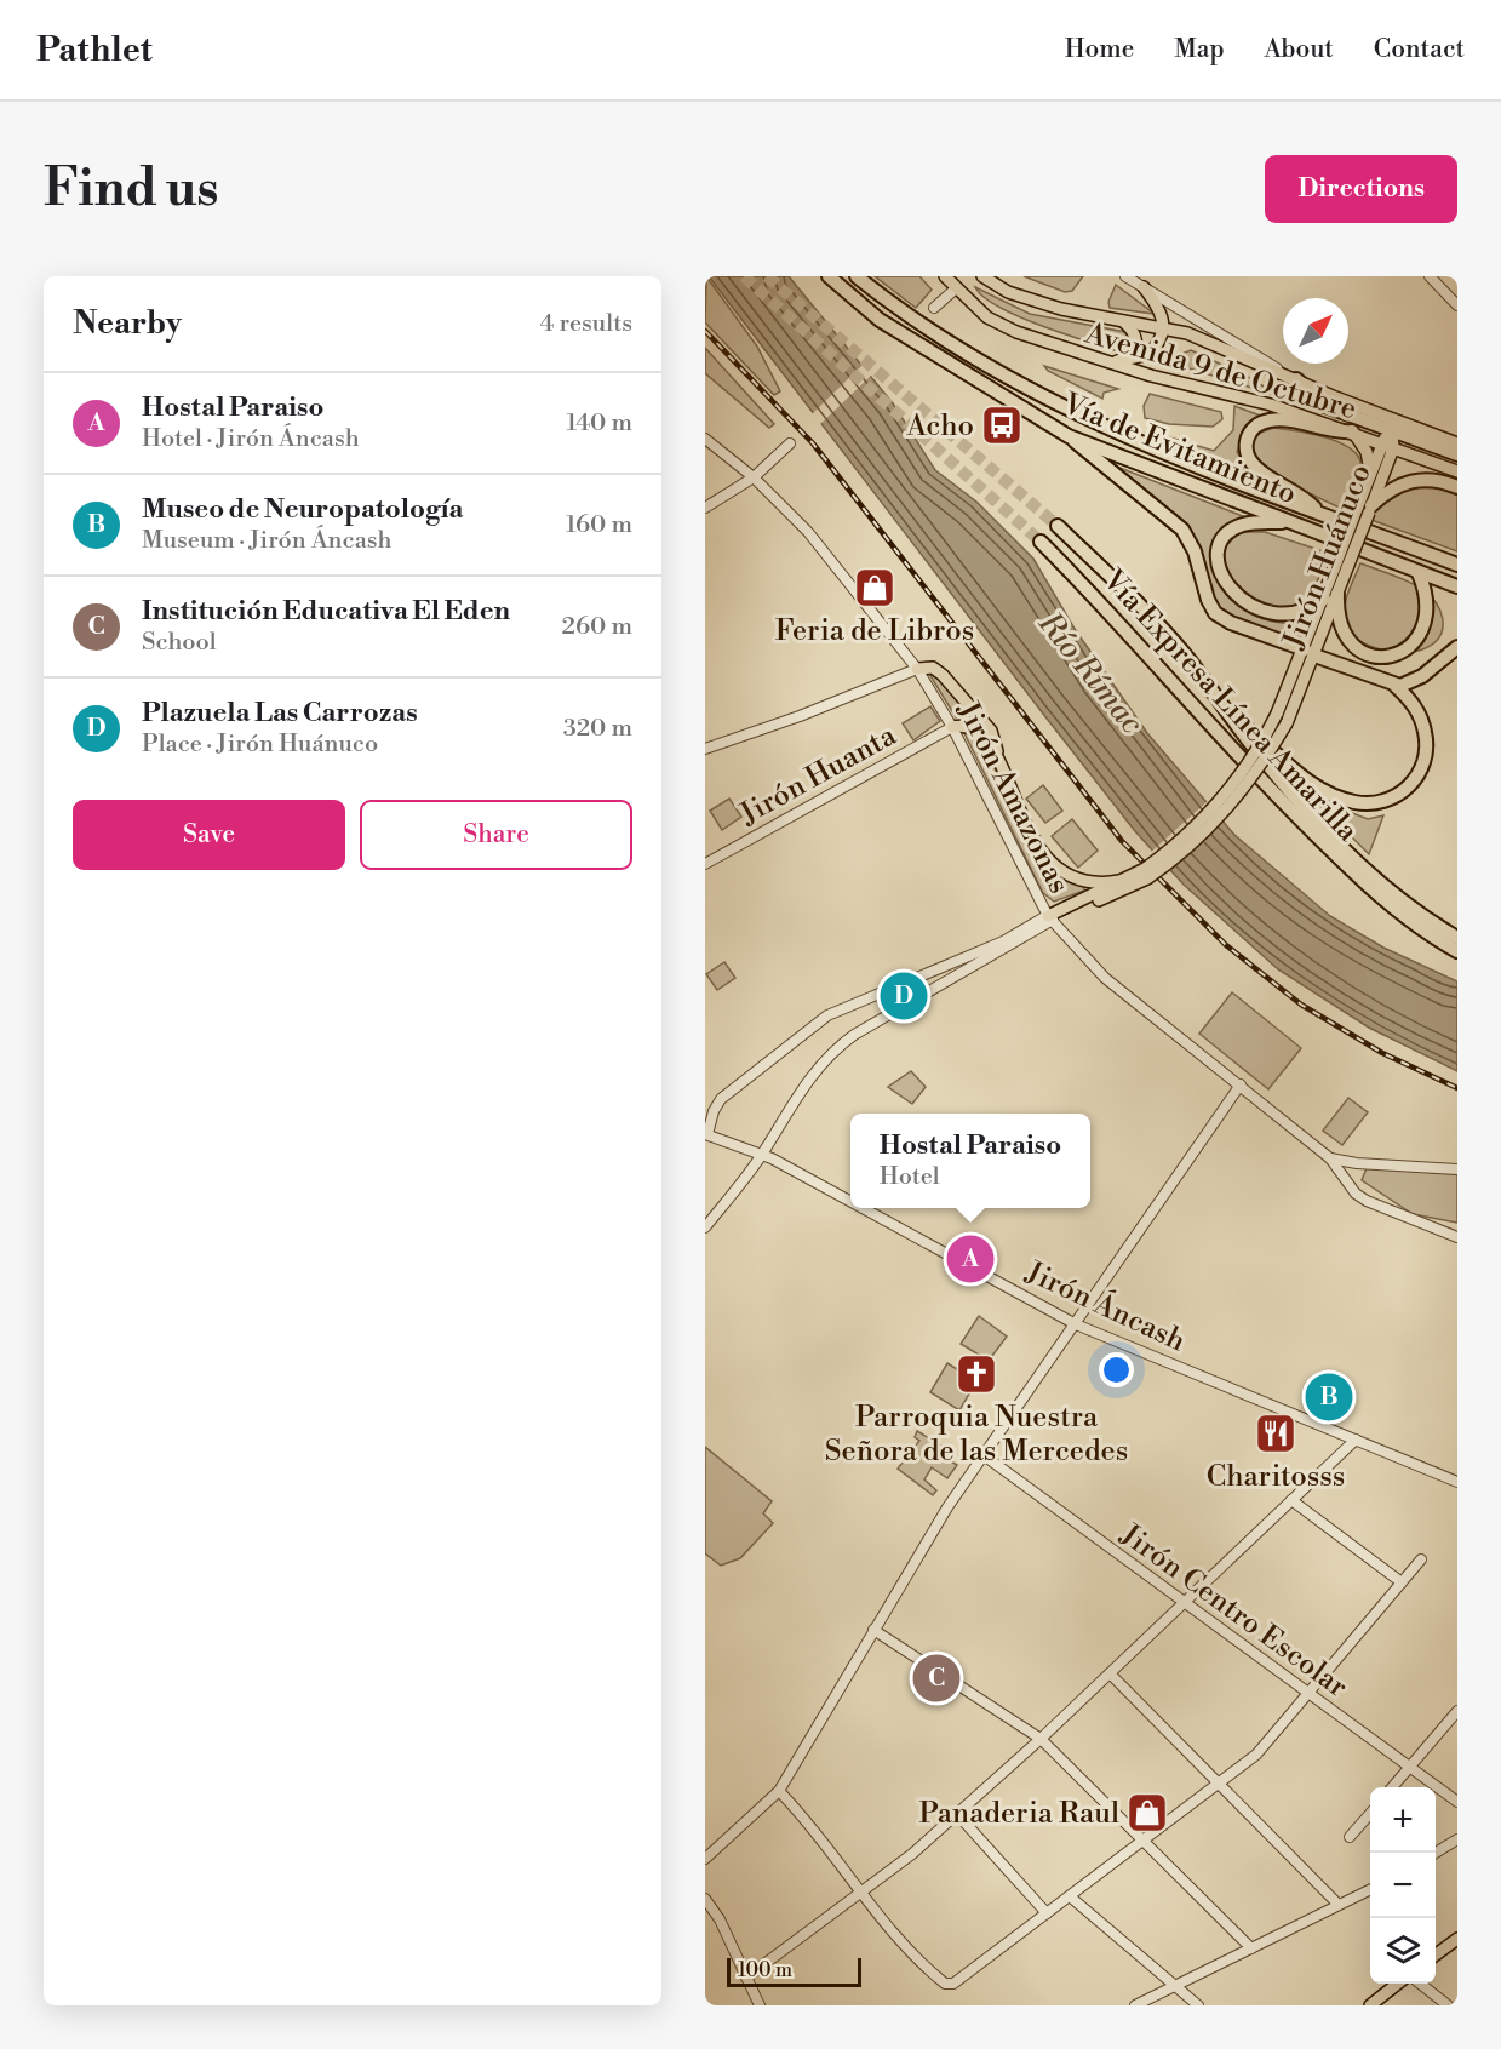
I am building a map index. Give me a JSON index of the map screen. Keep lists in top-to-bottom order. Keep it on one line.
{"streets":{"highway":["Vía de Evitamiento","Vía Expresa Línea Amarilla"],"main road":["Avenida 9 de Octubre","Jirón Huánuco"],"street":["Jirón Huanta","Jirón Amazonas","Jirón Áncash","Jirón Centro Escolar"]},"crossings":[["Avenida 9 de Octubre","Jirón Huánuco"],["Jirón Huánuco","Jirón Amazonas"],["Jirón Huánuco","Jirón Áncash"],["Jirón Huanta","Jirón Amazonas"]],"water":["Río Rímac"],"places":{"bus stop":["Acho"],"shop":["Feria de Libros","Panaderia Raul"],"church":["Parroquia Nuestra Señora de las Mercedes"],"restaurant":["Charitosss"]},"scale_bar":"100 m","north":"top right","page":{"header":"Pathlet","nav":["Home","Map","About","Contact"],"buttons":["Directions",["Save","Share"]],"title":"Find us","heading":["Nearby","4 results"],"list":[{"mark":"A","name":"Hostal Paraiso","note":"Hotel · Jirón Áncash","value":"140 m"},{"mark":"B","name":"Museo de Neuropatología","note":"Museum · Jirón Áncash","value":"160 m"},{"mark":"C","name":"Institución Educativa El Eden","note":"School","value":"260 m"},{"mark":"D","name":"Plazuela Las Carrozas","note":"Place · Jirón Huánuco","value":"320 m"}],"pins":["D","A","B","C"],"popup":["Hostal Paraiso","Hotel"],"map_buttons":["+","−"],"scale":"100 m"}}
